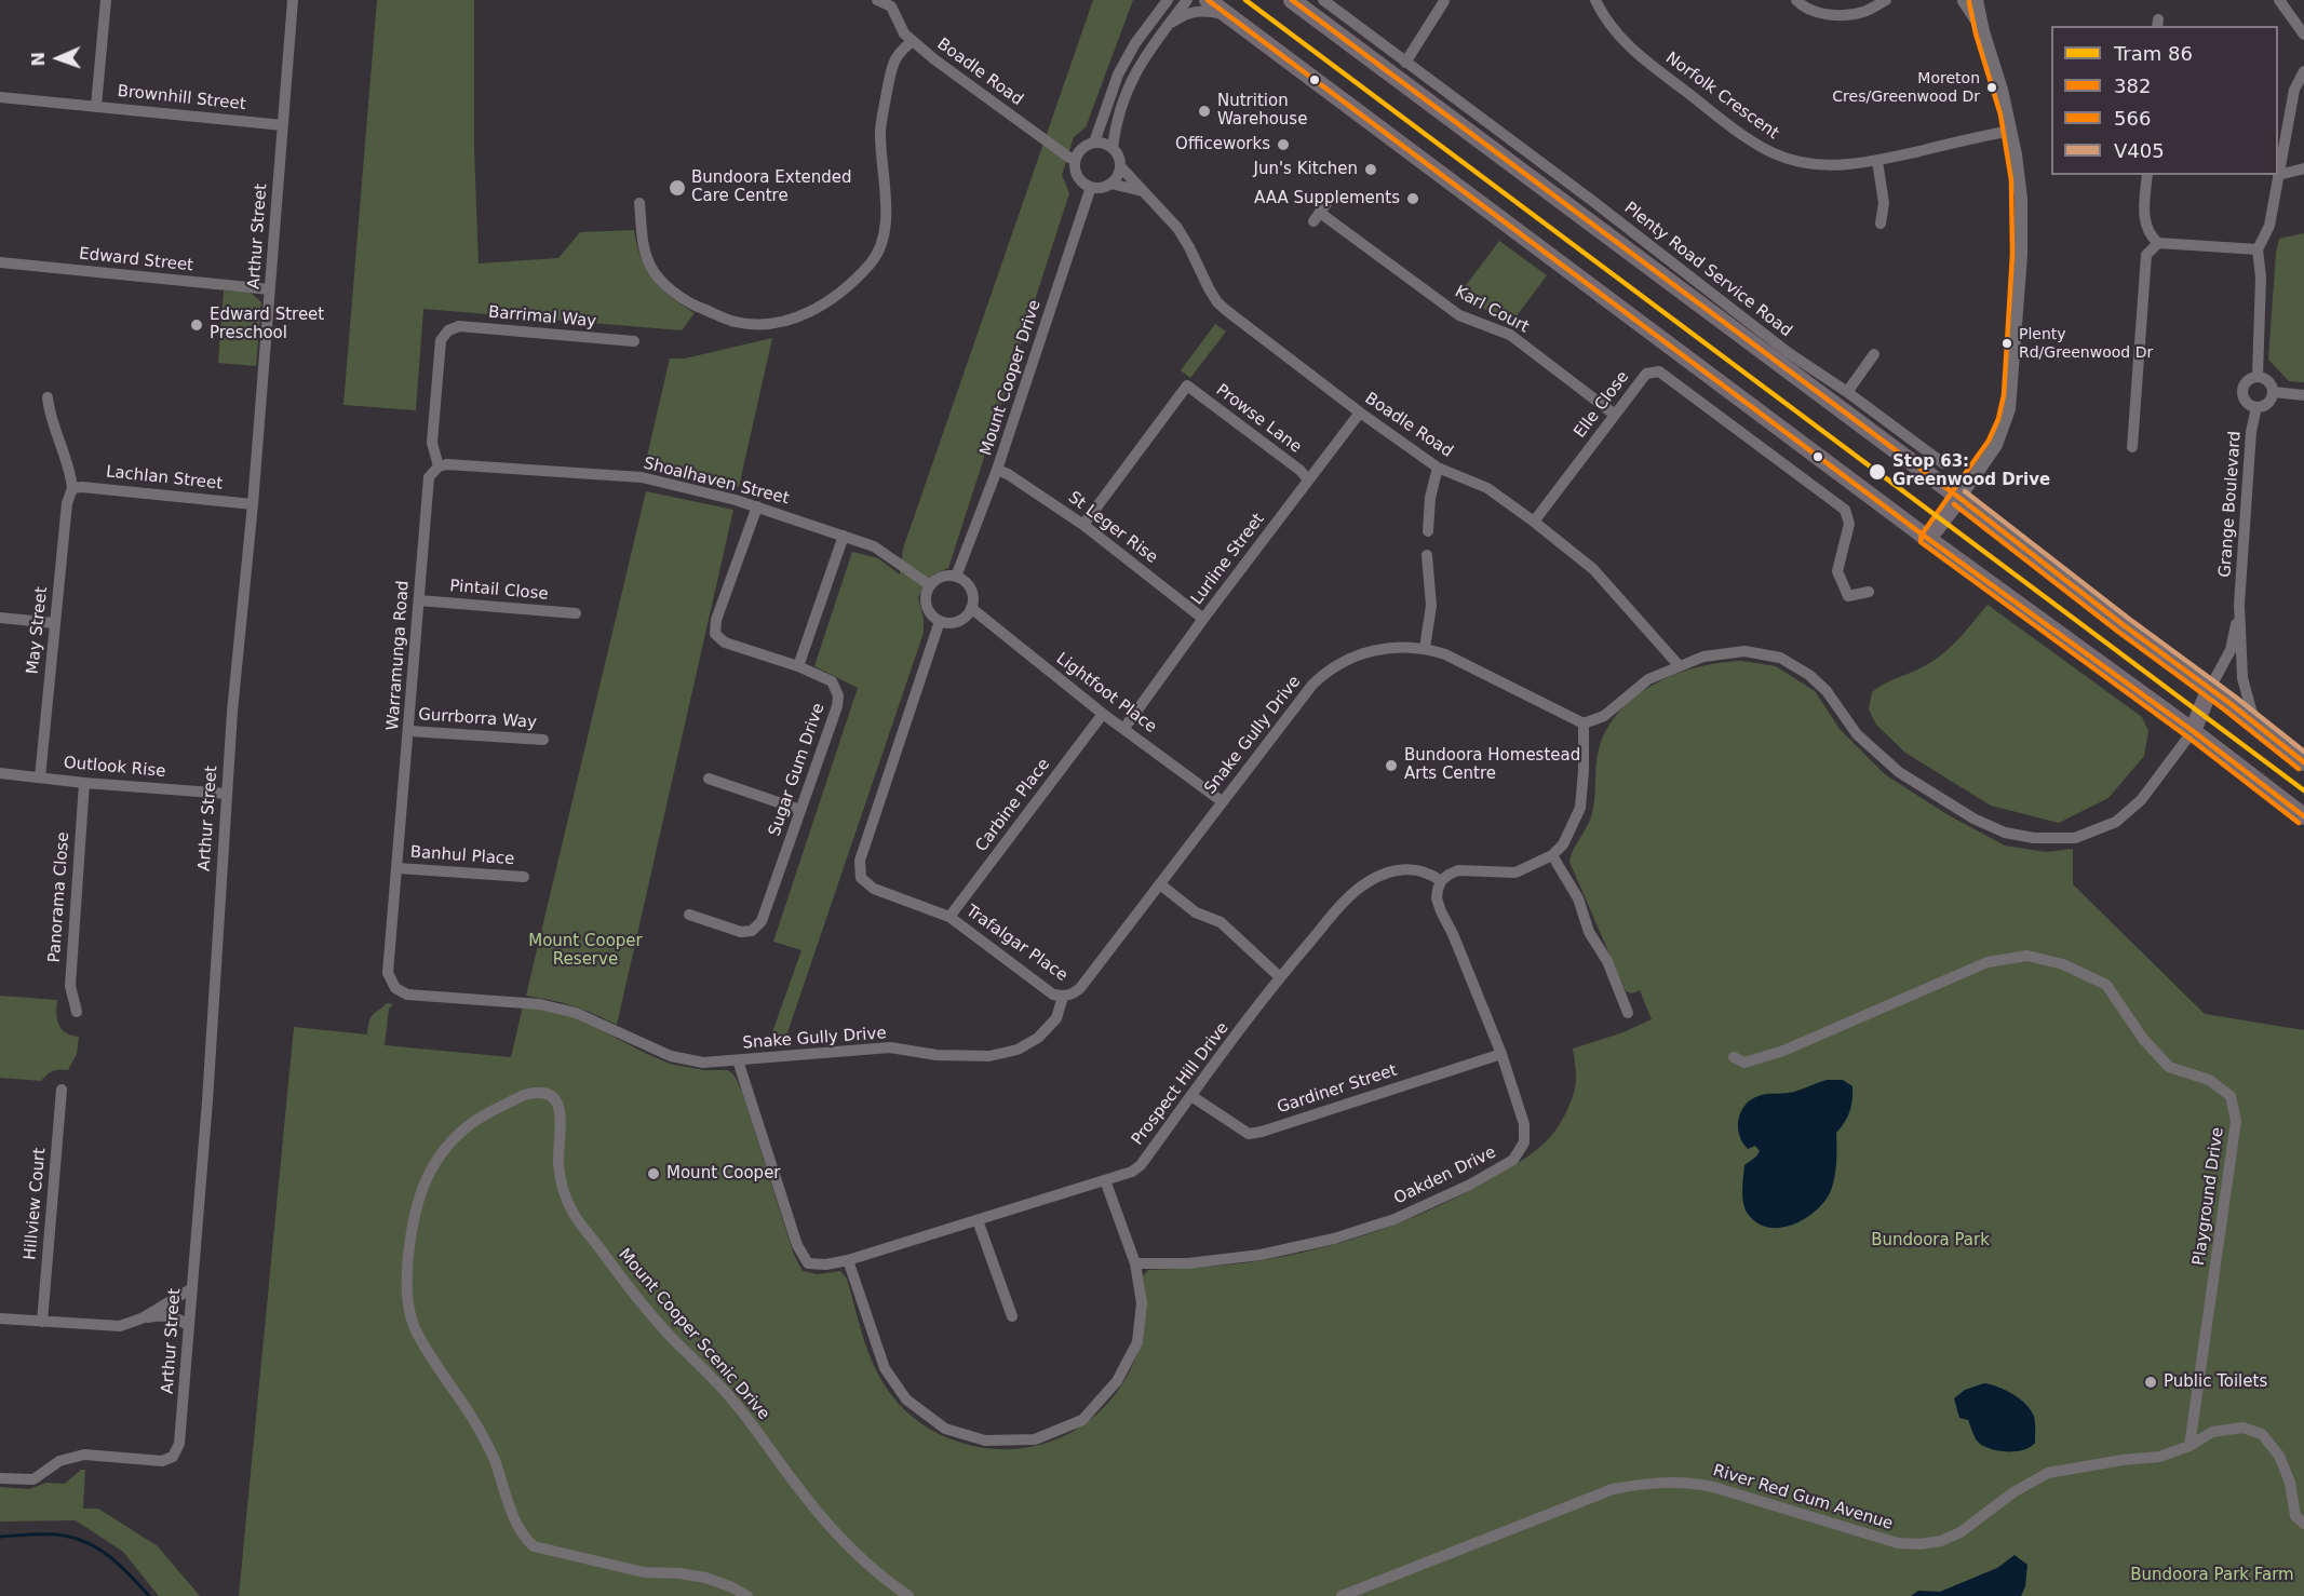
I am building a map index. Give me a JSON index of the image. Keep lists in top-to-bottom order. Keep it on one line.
{"streets":{"street":["Boadle Road","Norfolk Crescent","Brownhill Street","Arthur Street","Edward Street","Plenty Road Service Road","Karl Court","Barrimal Way","Mount Cooper Drive","Elle Close","Prowse Lane","Lachlan Street","Shoalhaven Street","Grange Boulevard","St Leger Rise","Lurline Street","Pintail Close","May Street","Warramunga Road","Lightfoot Place","Gurrborra Way","Snake Gully Drive","Outlook Rise","Sugar Gum Drive","Carbine Place","Banhul Place","Panorama Close","Trafalgar Place","Prospect Hill Drive","Gardiner Street","Oakden Drive","Playground Drive","Hillview Court","Mount Cooper Scenic Drive","River Red Gum Avenue"]},"crossings":[["Boadle Road","Mount Cooper Drive"],["Boadle Road","Elle Close"],["Boadle Road","Lurline Street"],["Brownhill Street","Arthur Street"],["Arthur Street","Edward Street"],["Arthur Street","Lachlan Street"],["Arthur Street","Outlook Rise"],["Karl Court","Elle Close"],["Barrimal Way","Warramunga Road"],["Mount Cooper Drive","Shoalhaven Street"],["Mount Cooper Drive","St Leger Rise"],["Mount Cooper Drive","Lightfoot Place"],["Mount Cooper Drive","Trafalgar Place"],["Prowse Lane","St Leger Rise"],["Prowse Lane","Lurline Street"],["Lachlan Street","May Street"],["Shoalhaven Street","Warramunga Road"],["Shoalhaven Street","Lightfoot Place"],["Shoalhaven Street","Sugar Gum Drive"],["Shoalhaven Street","Trafalgar Place"],["St Leger Rise","Lurline Street"],["Lurline Street","Lightfoot Place"],["Pintail Close","Warramunga Road"],["May Street","Outlook Rise"],["Warramunga Road","Gurrborra Way"],["Warramunga Road","Snake Gully Drive"],["Warramunga Road","Banhul Place"],["Lightfoot Place","Snake Gully Drive"],["Lightfoot Place","Carbine Place"],["Lightfoot Place","Trafalgar Place"],["Snake Gully Drive","Trafalgar Place"],["Snake Gully Drive","Prospect Hill Drive"],["Outlook Rise","Panorama Close"],["Carbine Place","Trafalgar Place"],["Prospect Hill Drive","Gardiner Street"],["Prospect Hill Drive","Oakden Drive"],["Gardiner Street","Oakden Drive"],["Playground Drive","River Red Gum Avenue"]],"parks":["Mount Cooper Reserve","Bundoora Park","Bundoora Park Farm"],"places":["Moreton Cres/Greenwood Dr","Nutrition Warehouse","Officeworks","Jun's Kitchen","Bundoora Extended Care Centre","AAA Supplements","Edward Street Preschool","Plenty Rd/Greenwood Dr","Stop 63: Greenwood Drive","Bundoora Homestead Arts Centre","Mount Cooper","Public Toilets"],"lines":["tram line 86","transit line 382","transit line 566","transit line V405"],"legend":["Tram 86","382","566","V405"],"north":"left"}
